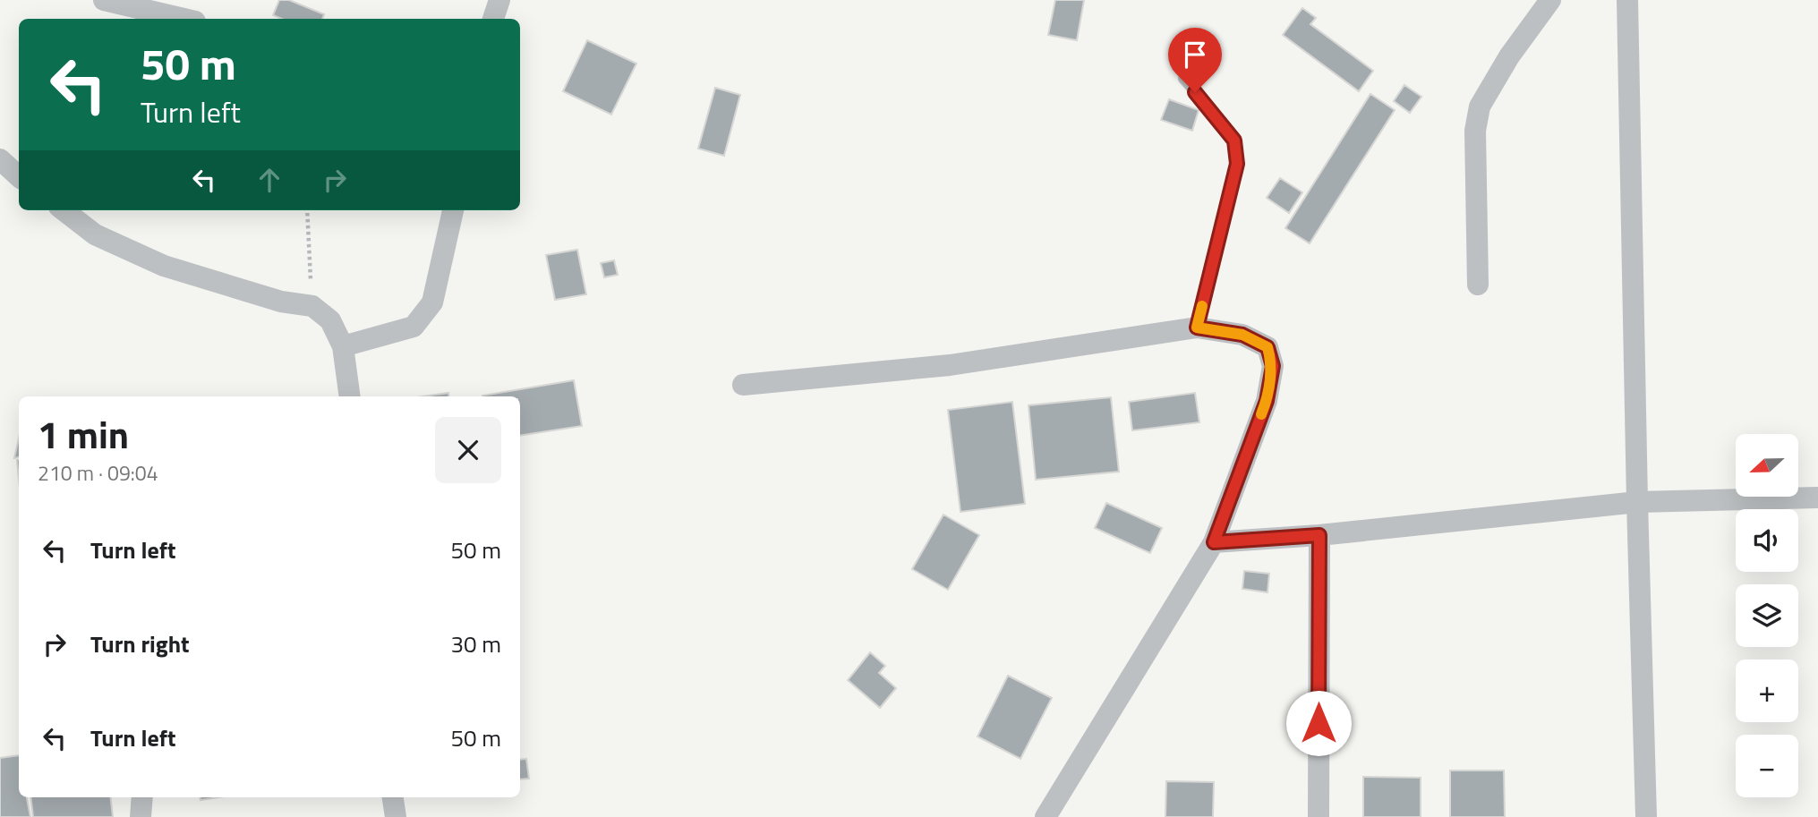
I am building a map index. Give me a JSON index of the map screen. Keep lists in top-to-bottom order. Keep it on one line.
{"north":"left","page":{"turn":["50 m","Turn left"],"heading":["1 min","210 m · 09:04"],"map_buttons":["+","−"],"list":[{"name":"Turn left","value":"50 m"},{"name":"Turn right","value":"30 m"},{"name":"Turn left","value":"50 m"}]}}
